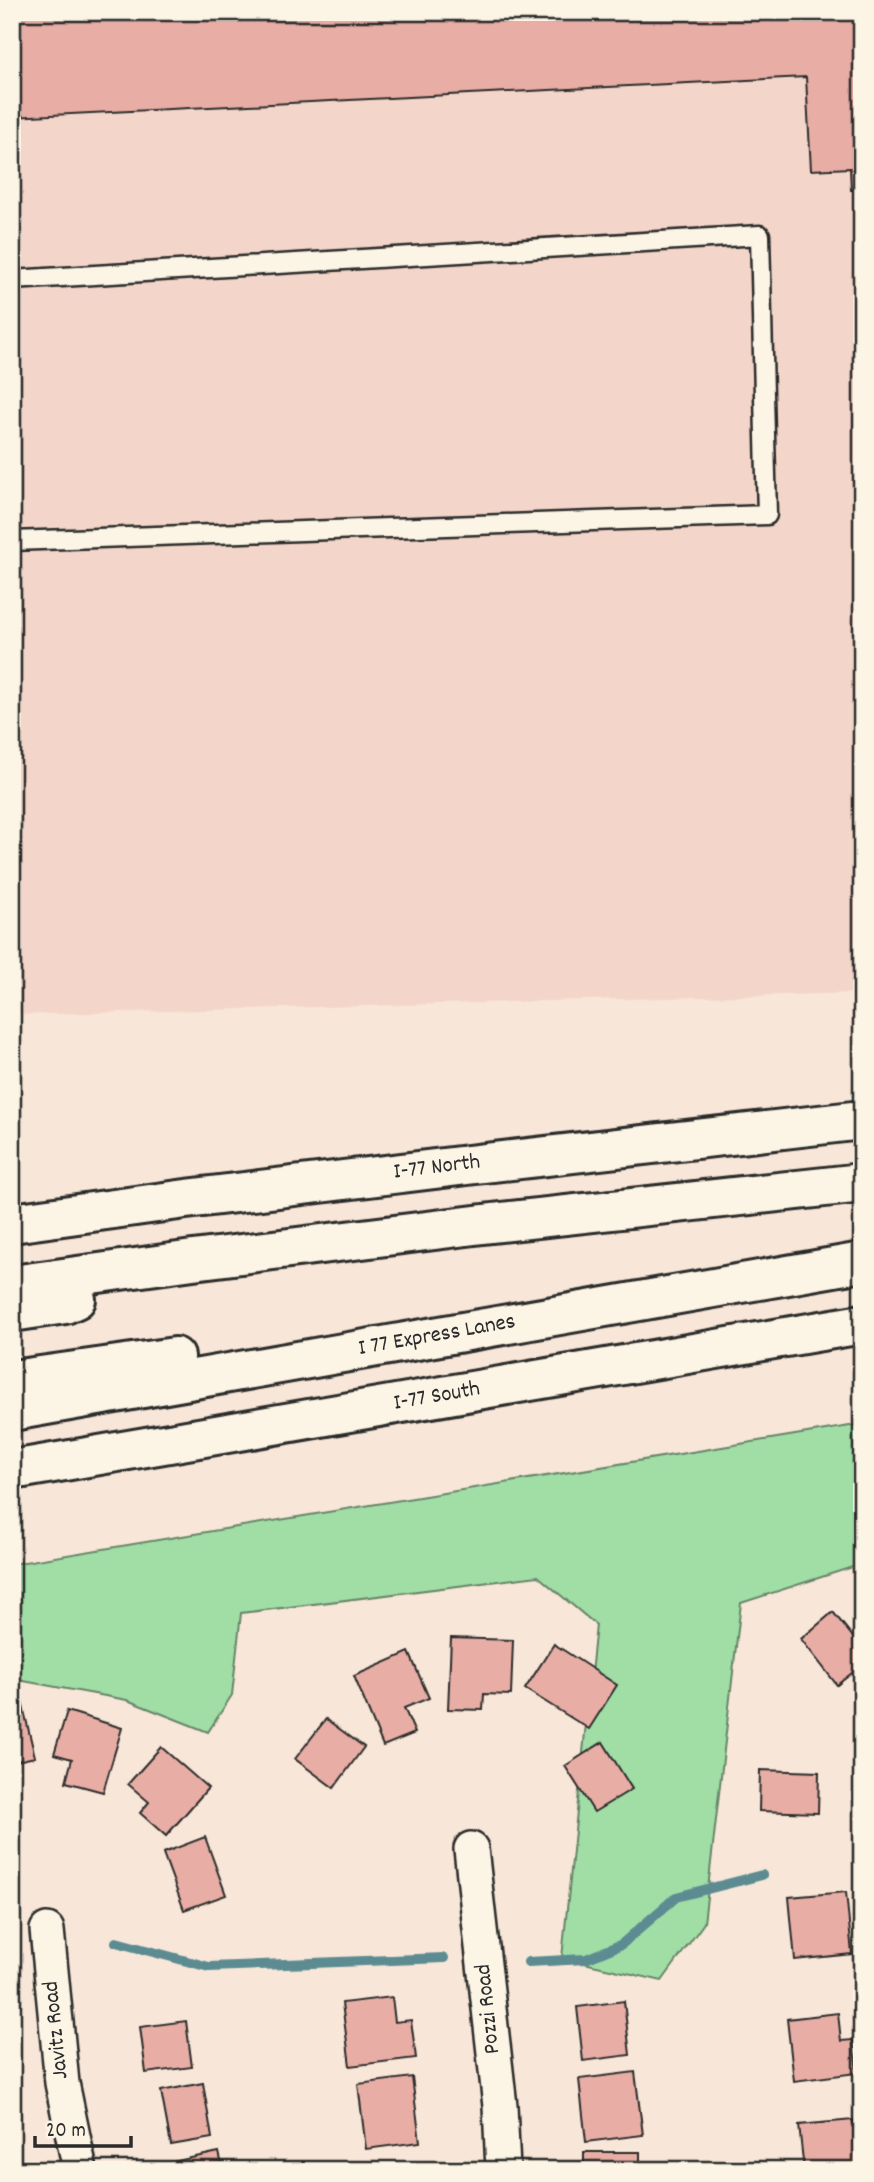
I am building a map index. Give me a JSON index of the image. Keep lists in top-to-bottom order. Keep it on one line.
{"streets":{"highway":["I-77 North","I 77 Express Lanes","I-77 South"],"street":["Pozzi Road","Javitz Road"]},"scale_bar":"20 m"}
